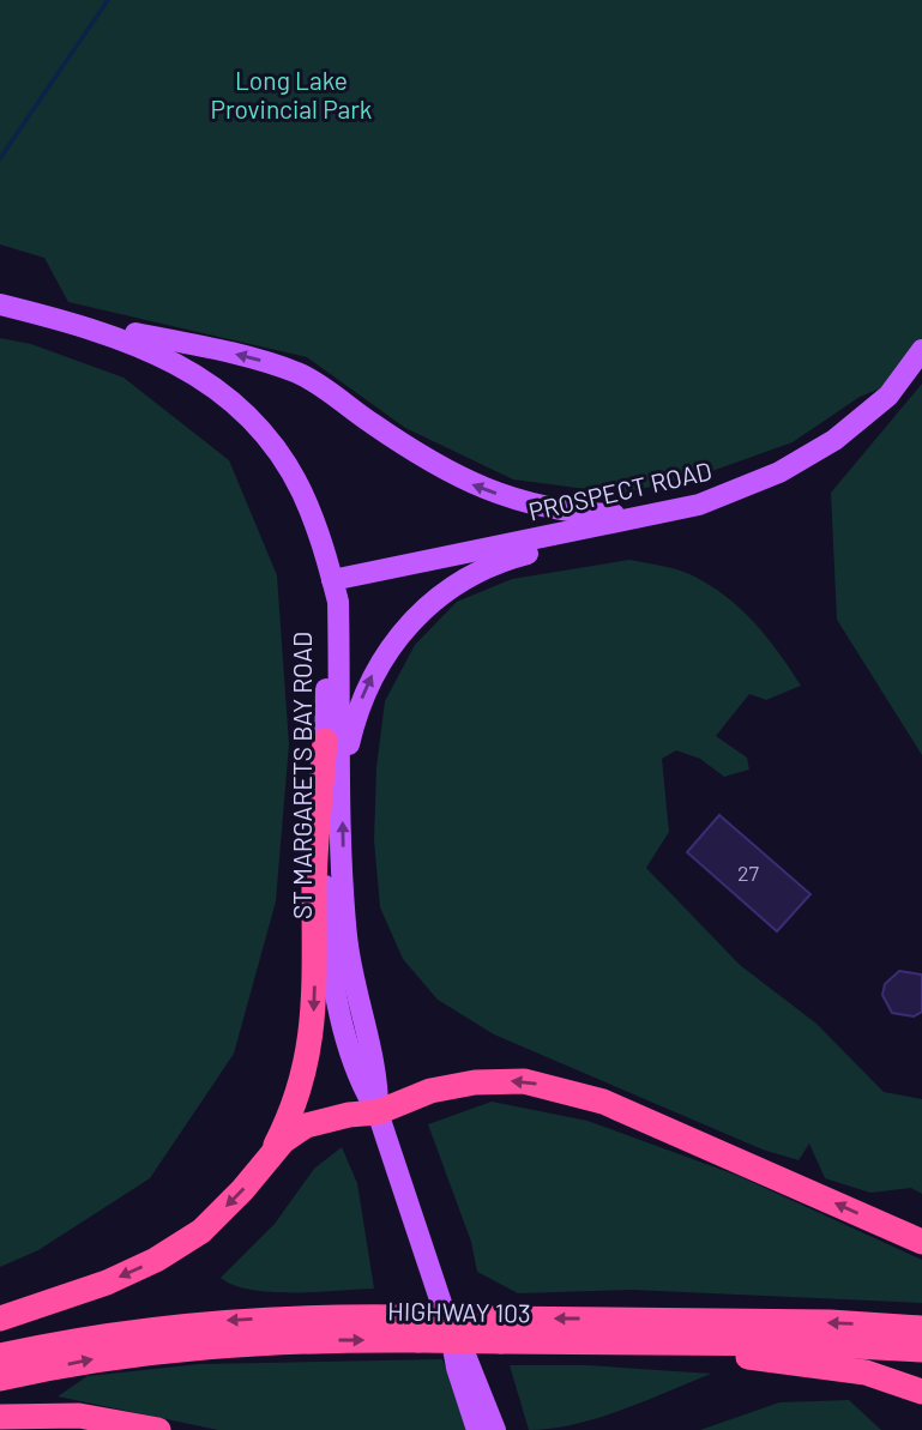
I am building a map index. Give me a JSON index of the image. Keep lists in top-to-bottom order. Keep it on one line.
{"streets":{"highway":["HIGHWAY 103"],"main road":["PROSPECT ROAD","ST MARGARETS BAY ROAD"]},"crossings":[["PROSPECT ROAD","ST MARGARETS BAY ROAD"]],"parks":["Long Lake Provincial Park"],"house_numbers":["27"]}
